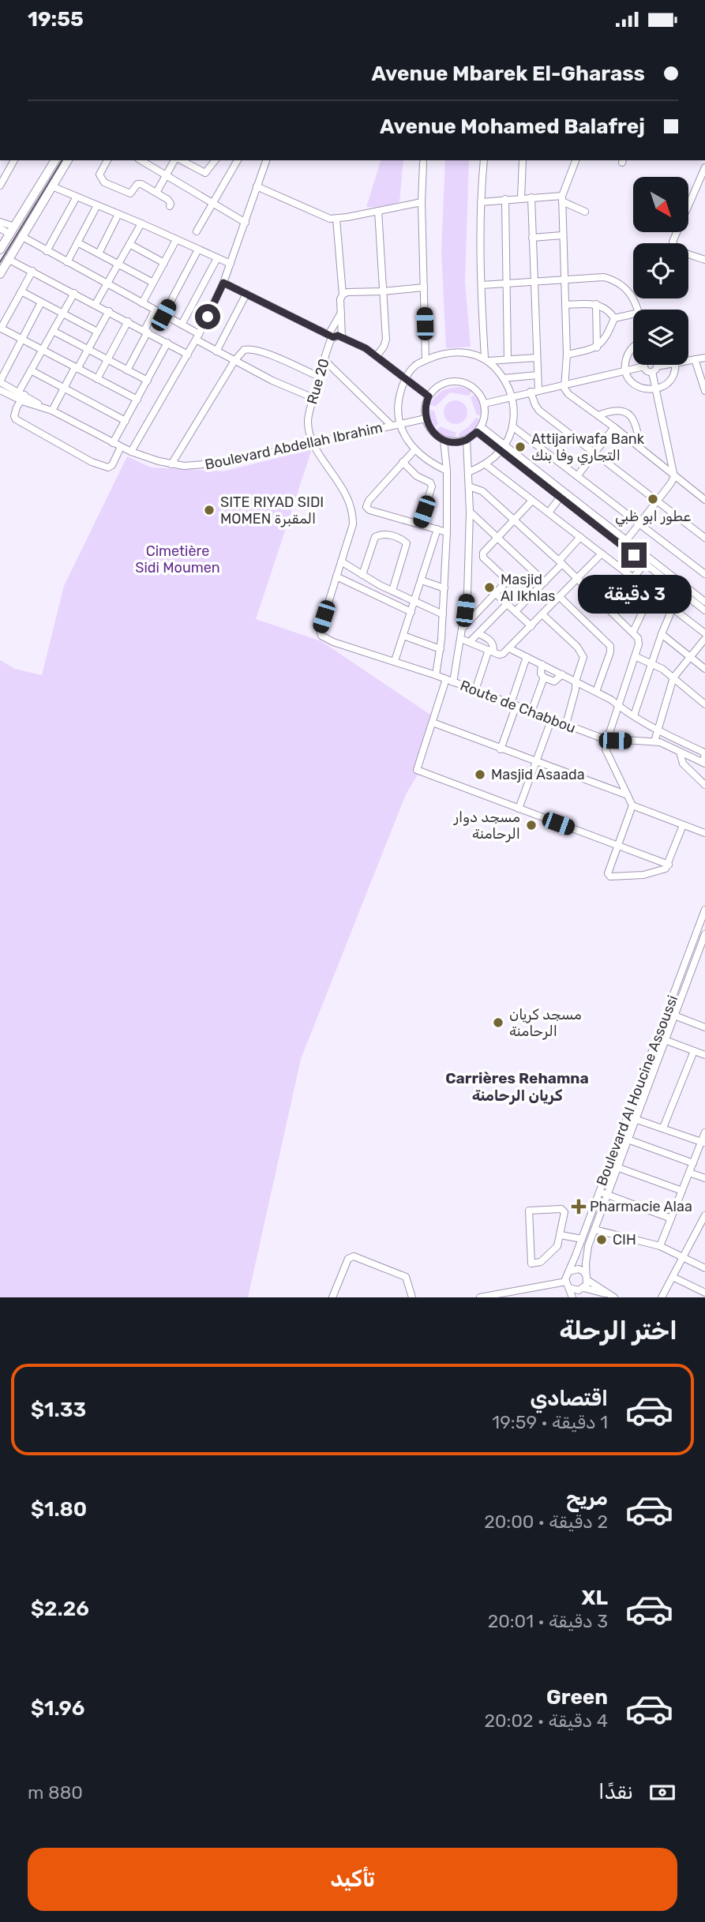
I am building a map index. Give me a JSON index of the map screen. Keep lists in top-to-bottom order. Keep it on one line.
{"streets":{"street":["Rue 20","Boulevard Abdellah Ibrahim","Route de Chabbou","Boulevard Al Houcine Assoussi"]},"crossings":[["Rue 20","Boulevard Abdellah Ibrahim"]],"districts":["Carrières Rehamna كريان الرحامنة"],"parks":["Cimetière Sidi Moumen"],"places":{"other":["Attijariwafa Bank التجاري وفا بنك","عطور ابو ظبي","SITE RIYAD SIDI MOMEN المقبرة","Masjid Al Ikhlas","Masjid Asaada","مسجد دوار الرحامنة","مسجد كريان الرحامنة","CIH"],"health":["Pharmacie Alaa"]},"north":"bottom right","page":{"status":"19:55","banner":["Avenue Mbarek El-Gharass","Avenue Mohamed Balafrej"],"bubble":"3 دقيقة","heading":"اختر الرحلة","list":[{"name":"اقتصادي","note":"1 دقيقة · 19:59","value":"$1.33"},{"name":"مريح","note":"2 دقيقة · 20:00","value":"$1.80"},{"name":"XL","note":"3 دقيقة · 20:01","value":"$2.26"},{"name":"Green","note":"4 دقيقة · 20:02","value":"$1.96"}],"pay":["نقدًا","880 m"],"buttons":"تأكيد"}}
